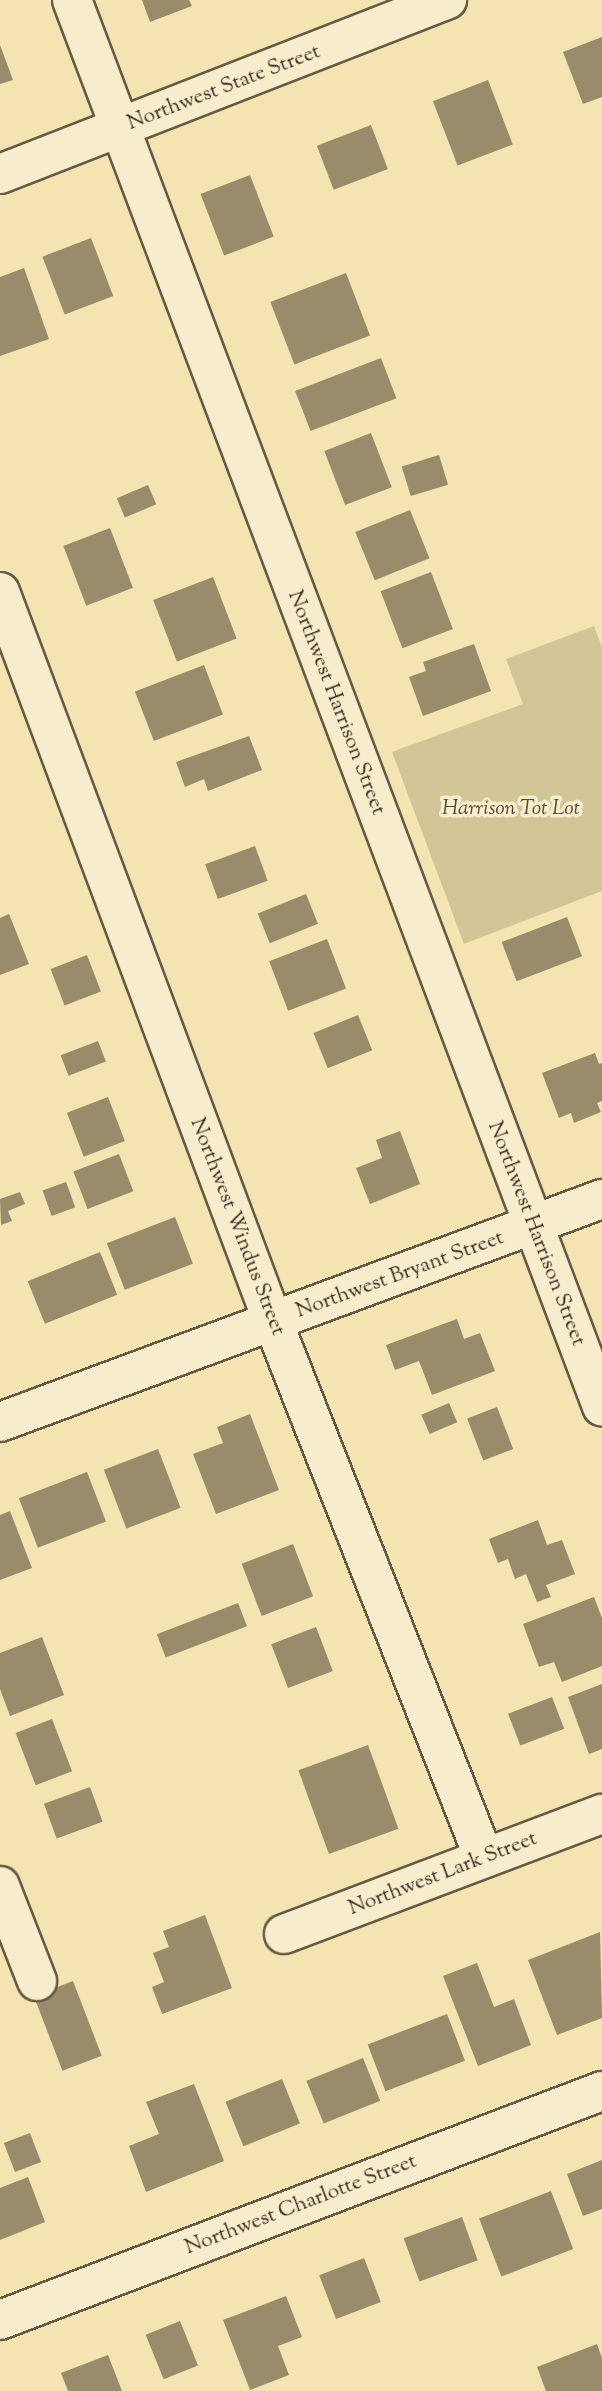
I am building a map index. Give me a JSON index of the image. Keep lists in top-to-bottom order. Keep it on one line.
{"streets":{"street":["Northwest State Street","Northwest Harrison Street","Northwest Windus Street","Northwest Bryant Street","Northwest Lark Street","Northwest Charlotte Street"]},"crossings":[["Northwest State Street","Northwest Harrison Street"],["Northwest Harrison Street","Northwest Bryant Street"],["Northwest Windus Street","Northwest Bryant Street"],["Northwest Windus Street","Northwest Lark Street"]],"parks":["Harrison Tot Lot"]}
